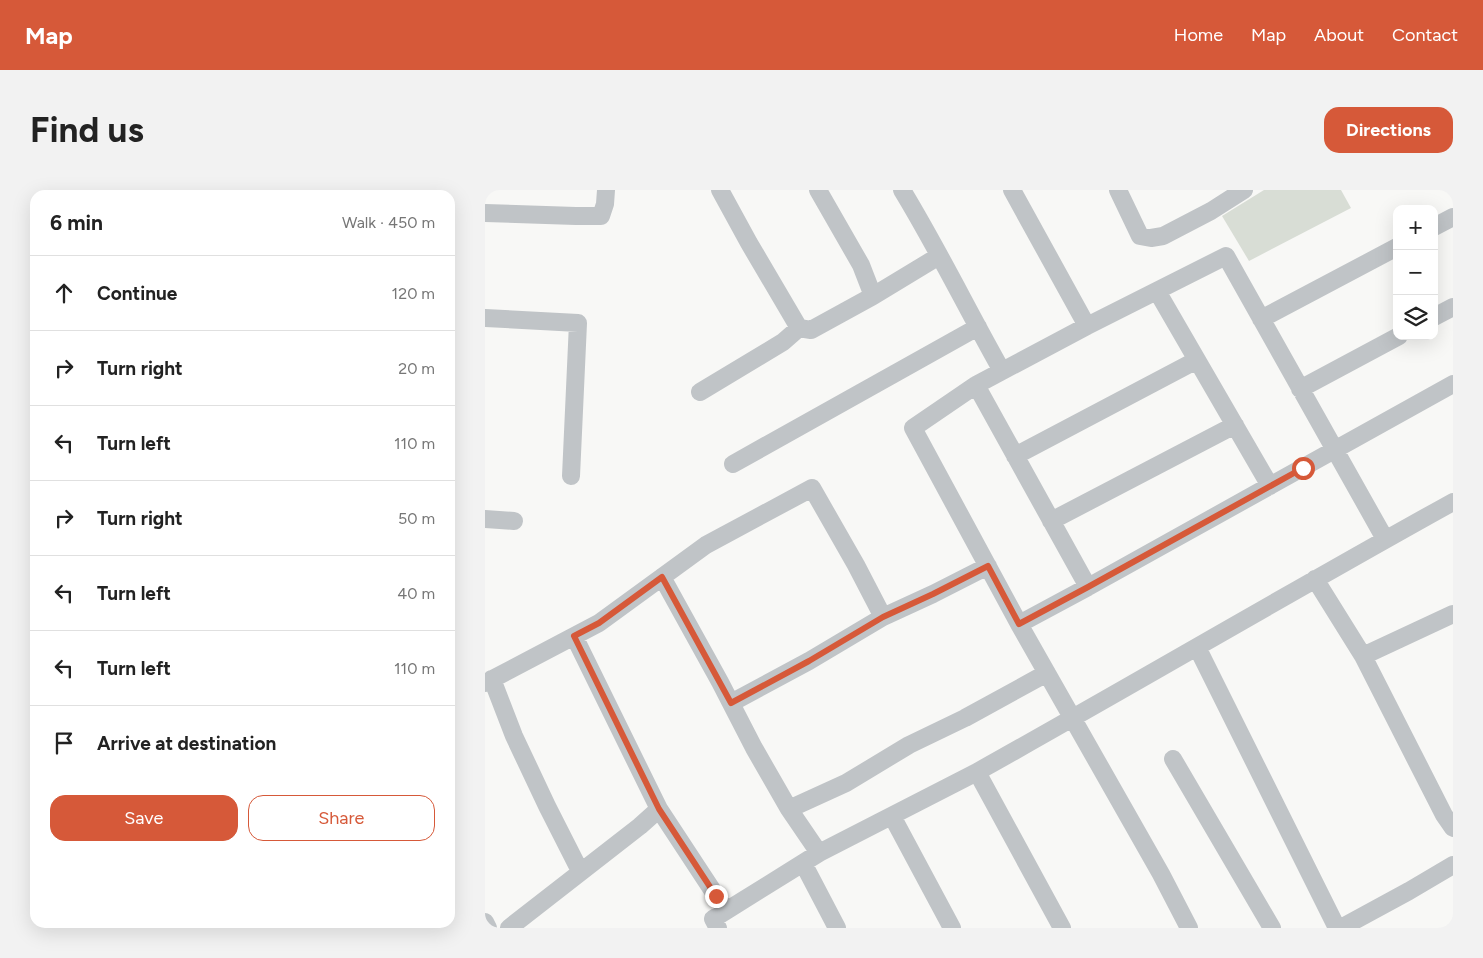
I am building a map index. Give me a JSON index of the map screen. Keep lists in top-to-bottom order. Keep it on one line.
{"page":{"header":"Map","nav":["Home","Map","About","Contact"],"buttons":["Directions",["Save","Share"]],"title":"Find us","heading":["6 min","Walk · 450 m"],"map_buttons":["+","−"],"list":[["Continue","120 m"],["Turn right","20 m"],["Turn left","110 m"],["Turn right","50 m"],["Turn left","40 m"],["Turn left","110 m"],"Arrive at destination"]}}
